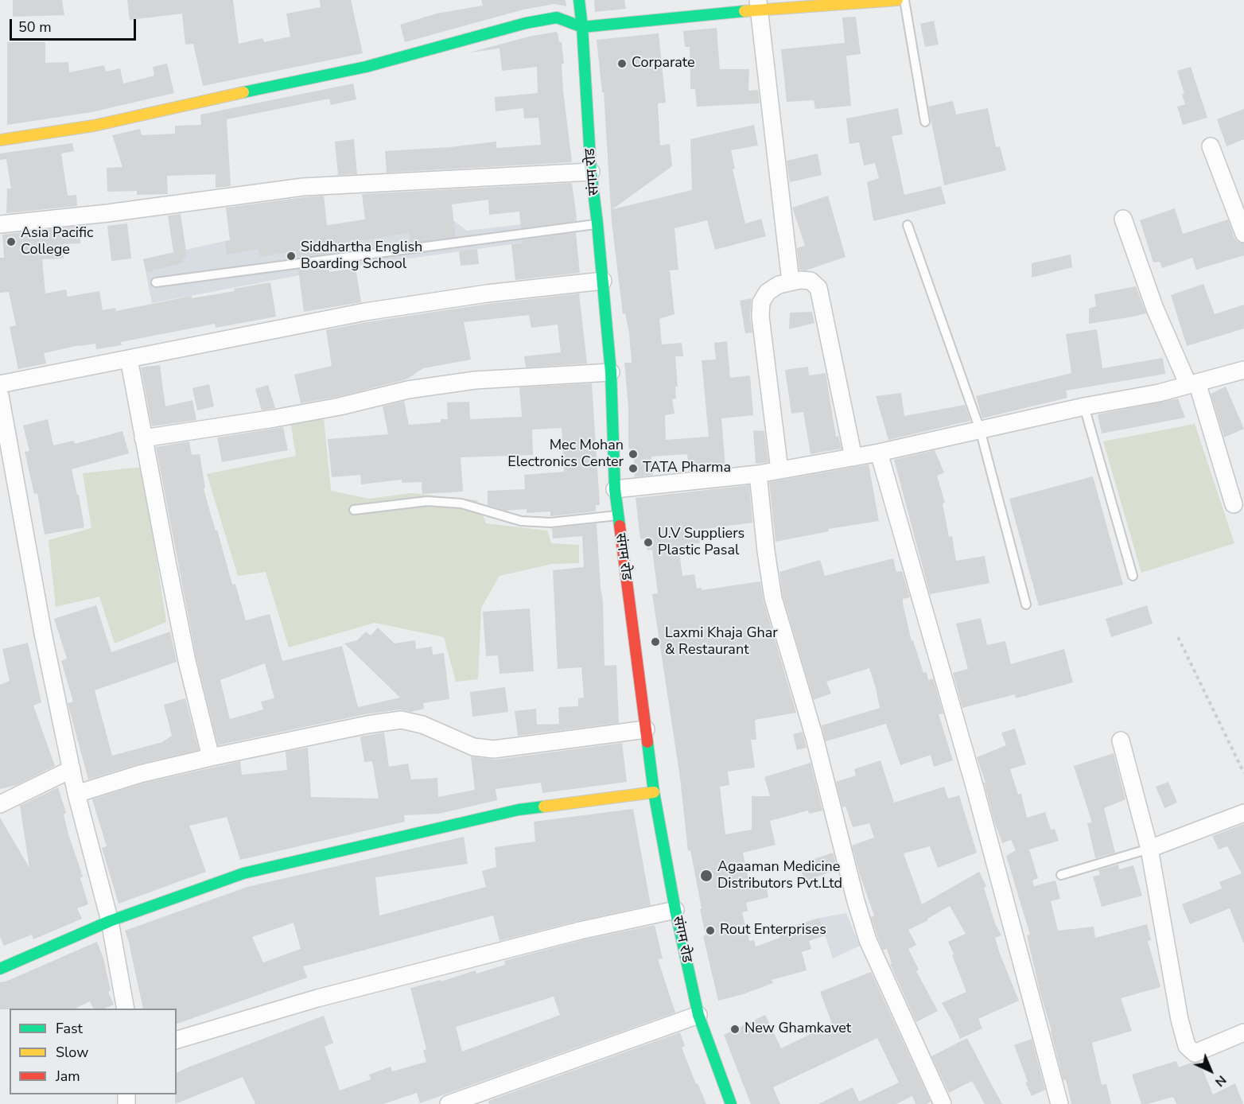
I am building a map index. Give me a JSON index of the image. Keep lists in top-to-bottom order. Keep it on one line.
{"streets":{"street":["संगम रोड"]},"places":["Corparate","Asia Pacific College","Siddhartha English Boarding School","Mec Mohan Electronics Center","TATA Pharma","U.V Suppliers Plastic Pasal","Laxmi Khaja Ghar & Restaurant","Agaaman Medicine Distributors Pvt.Ltd","Rout Enterprises","New Ghamkavet"],"legend":["Fast","Slow","Jam"],"scale_bar":"50 m","north":"bottom right"}
